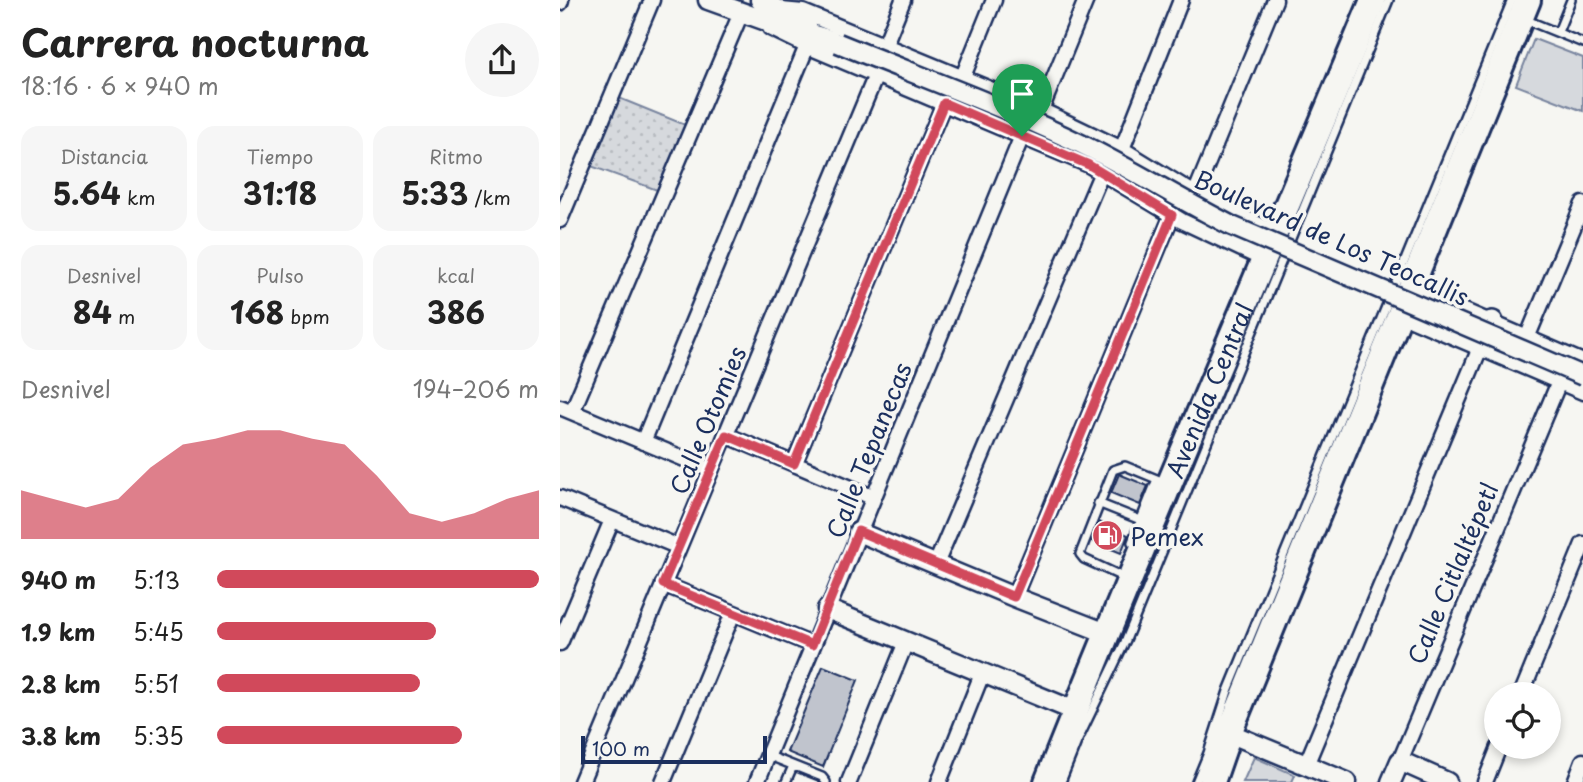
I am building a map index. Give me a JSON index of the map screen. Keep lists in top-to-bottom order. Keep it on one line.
{"streets":{"highway":["Avenida Central"],"street":["Boulevard de Los Teocallis","Calle Otomies","Calle Tepanecas","Calle Citlaltépetl"]},"crossings":[["Boulevard de Los Teocallis","Avenida Central"],["Boulevard de Los Teocallis","Calle Otomies"],["Boulevard de Los Teocallis","Calle Tepanecas"],["Boulevard de Los Teocallis","Calle Citlaltépetl"]],"places":{"fuel station":["Pemex"]},"scale_bar":"100 m","page":{"heading":["Carrera nocturna","18:16 · 6 × 940 m"],"stats":[["Distancia","5.64 km"],["Tiempo","31:18"],["Ritmo","5:33 /km"],["Desnivel","84 m"],["Pulso","168 bpm"],["kcal","386"]],"chart":["Desnivel","194–206 m"],"list":[{"name":"940 m","note":"5:13"},{"name":"1.9 km","note":"5:45"},{"name":"2.8 km","note":"5:51"},{"name":"3.8 km","note":"5:35"}],"scale":"100 m"}}
